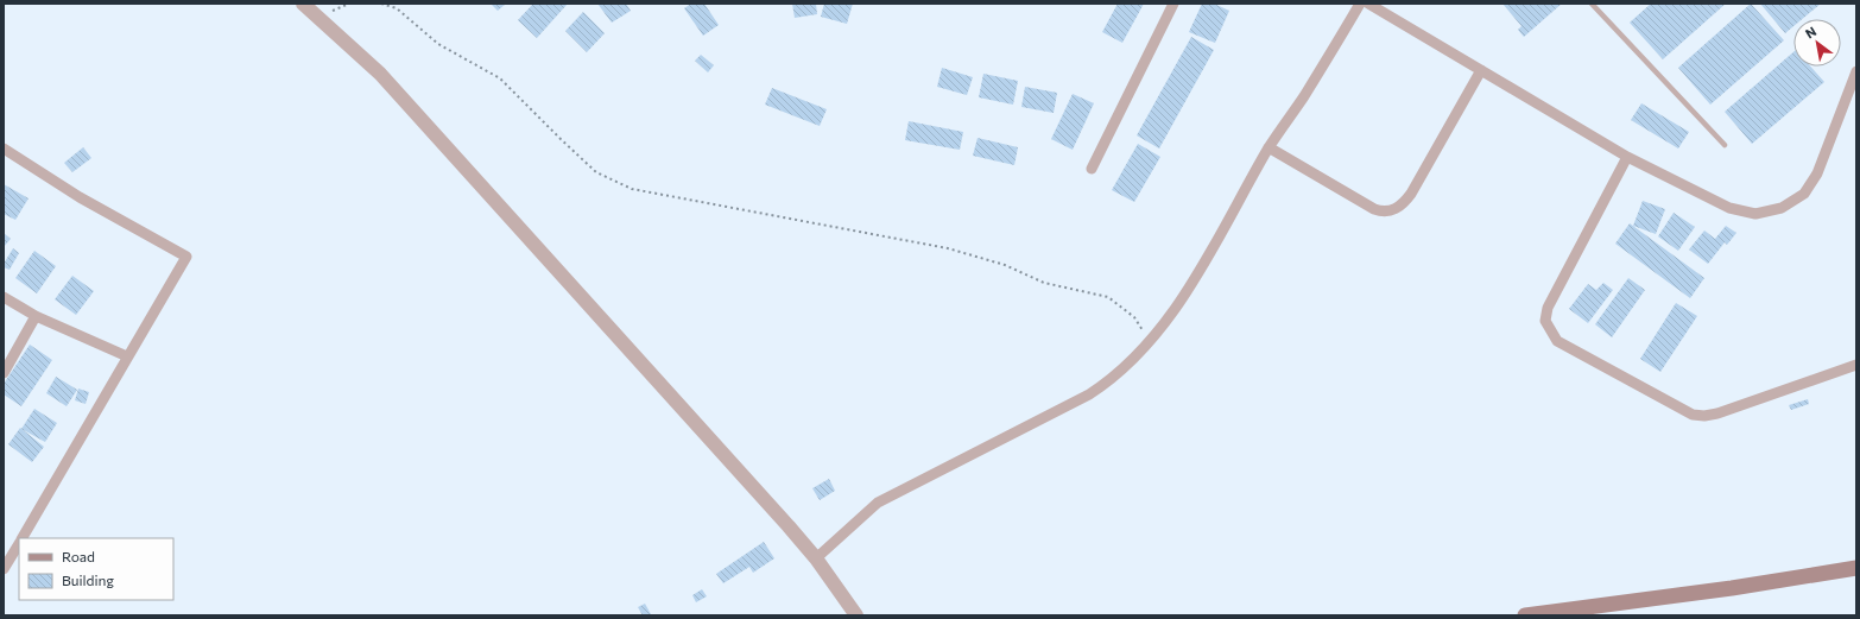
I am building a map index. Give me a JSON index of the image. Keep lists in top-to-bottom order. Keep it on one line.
{"legend":["Road","Building"],"north":"top left"}
